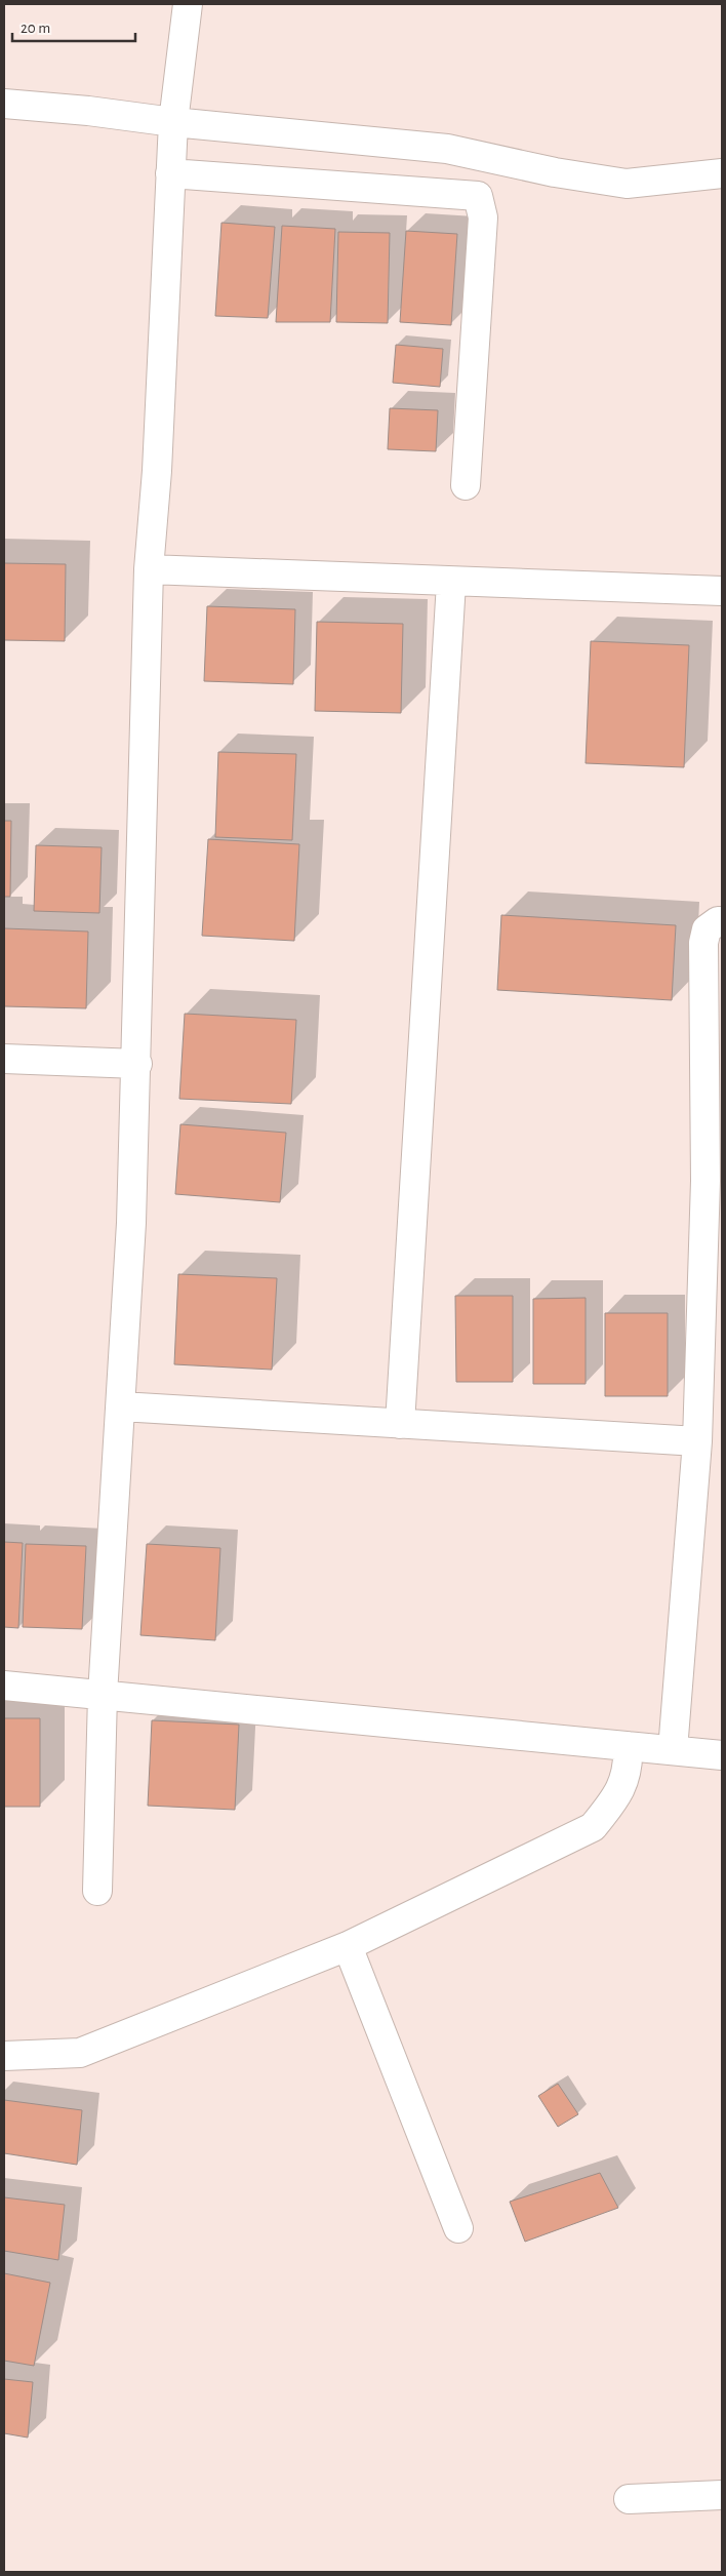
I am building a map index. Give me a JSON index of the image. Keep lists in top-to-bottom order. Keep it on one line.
{"scale_bar":"20 m"}
